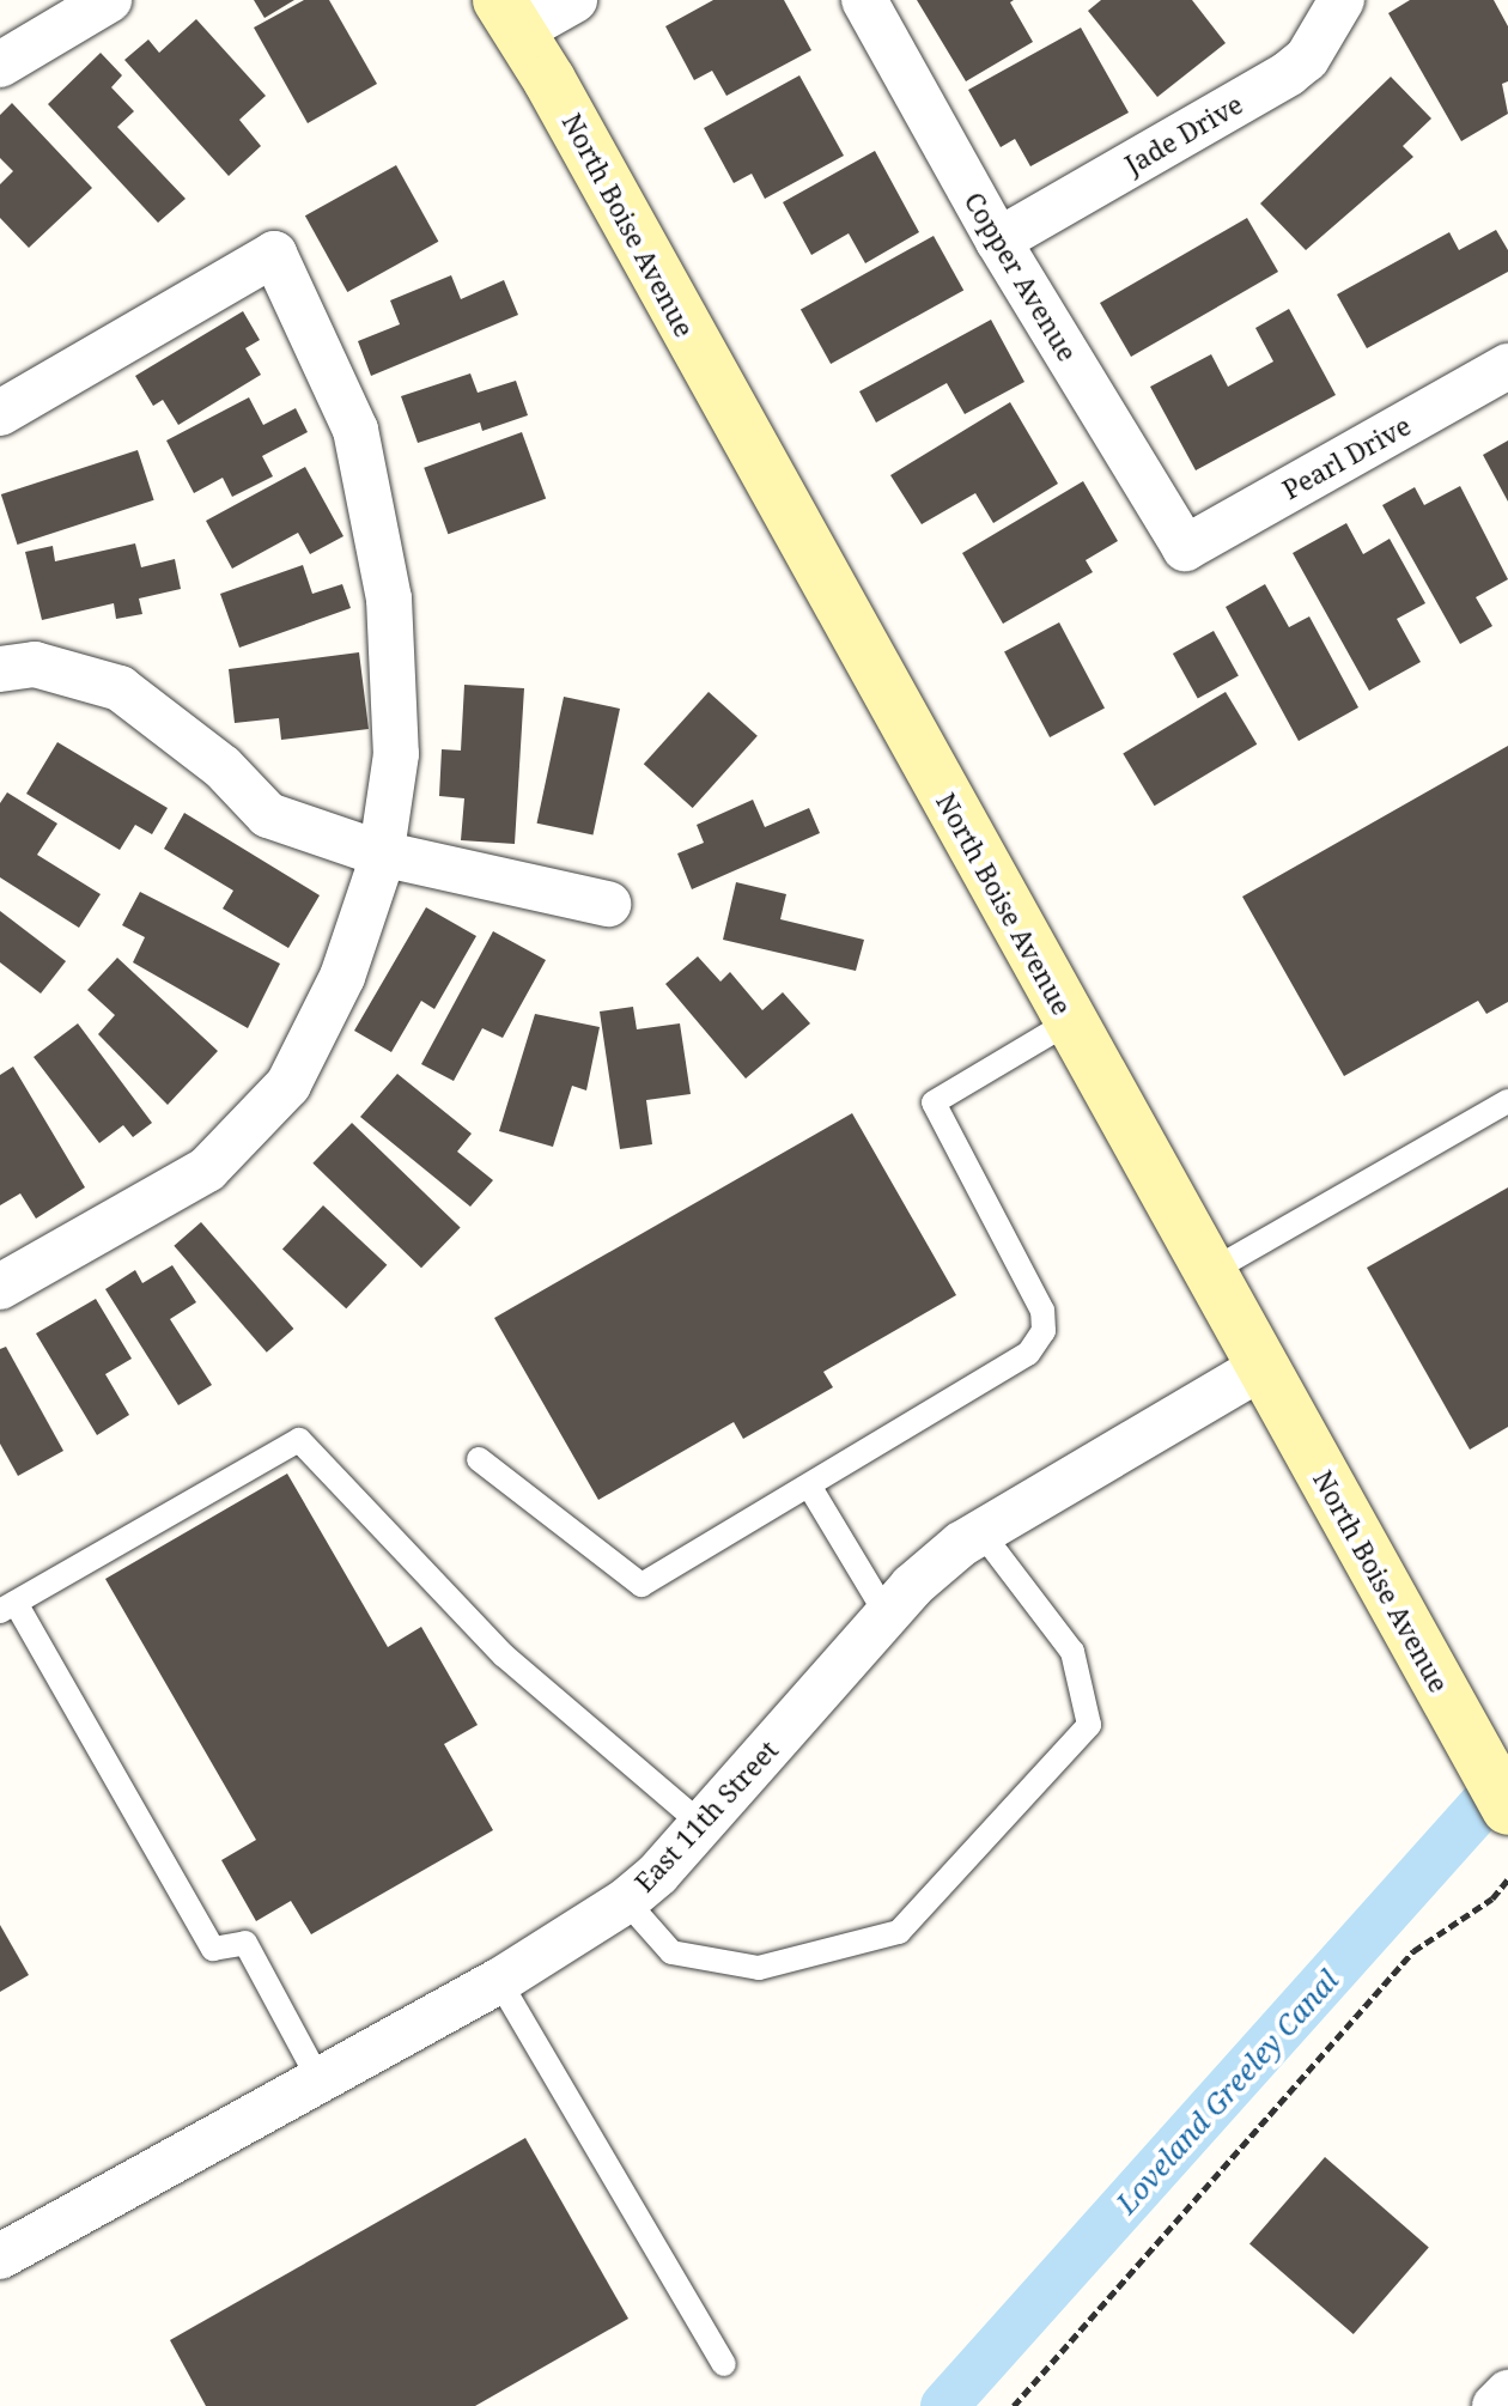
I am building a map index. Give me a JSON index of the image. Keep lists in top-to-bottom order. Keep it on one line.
{"streets":{"street":["Jade Drive","North Boise Avenue","Copper Avenue","Pearl Drive","East 11th Street"]},"crossings":[["Jade Drive","Copper Avenue"],["North Boise Avenue","East 11th Street"],["Copper Avenue","Pearl Drive"]],"water":["Loveland Greeley Canal"]}
